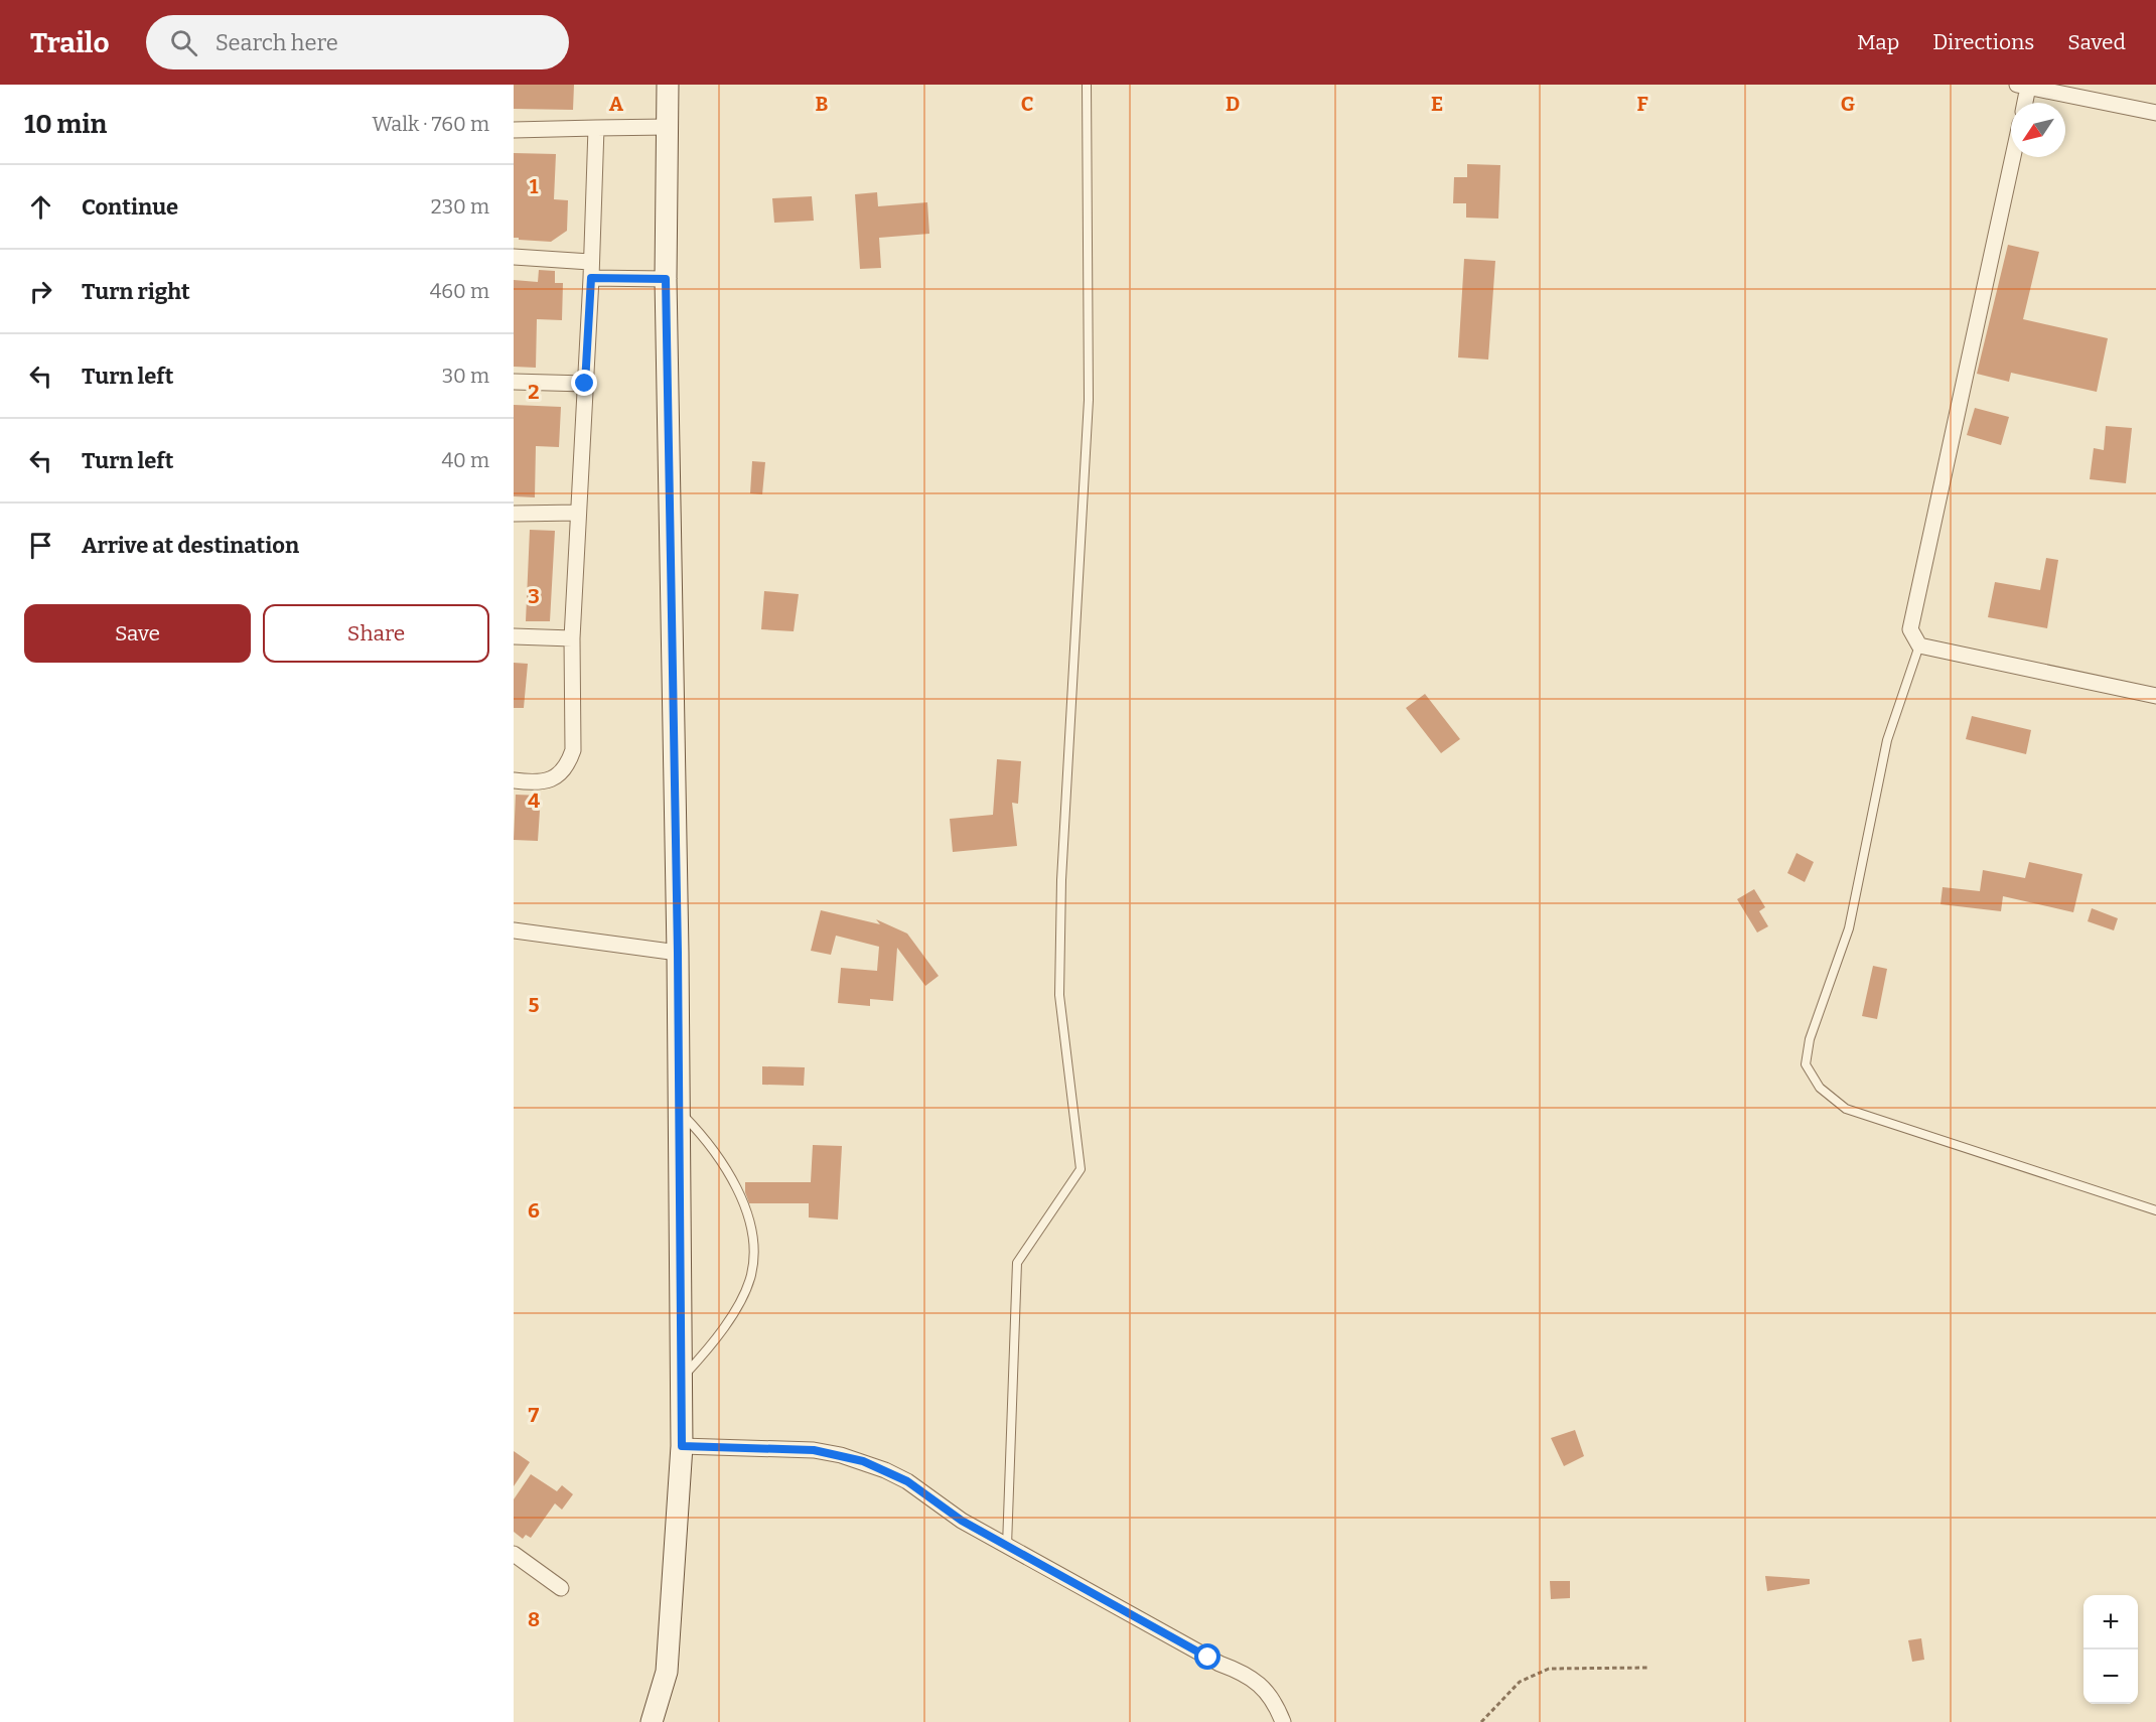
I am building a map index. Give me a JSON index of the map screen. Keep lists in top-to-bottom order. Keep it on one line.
{"north":"bottom left","page":{"header":"Trailo","search":"Search here","nav":["Map","Directions","Saved"],"heading":["10 min","Walk · 760 m"],"list":[["Continue","230 m"],["Turn right","460 m"],["Turn left","30 m"],["Turn left","40 m"],"Arrive at destination"],"buttons":["Save","Share"],"map_buttons":["+","−"]},"grid":{"columns":["A","B","C","D","E","F","G"],"rows":["1","2","3","4","5","6","7","8"]}}
